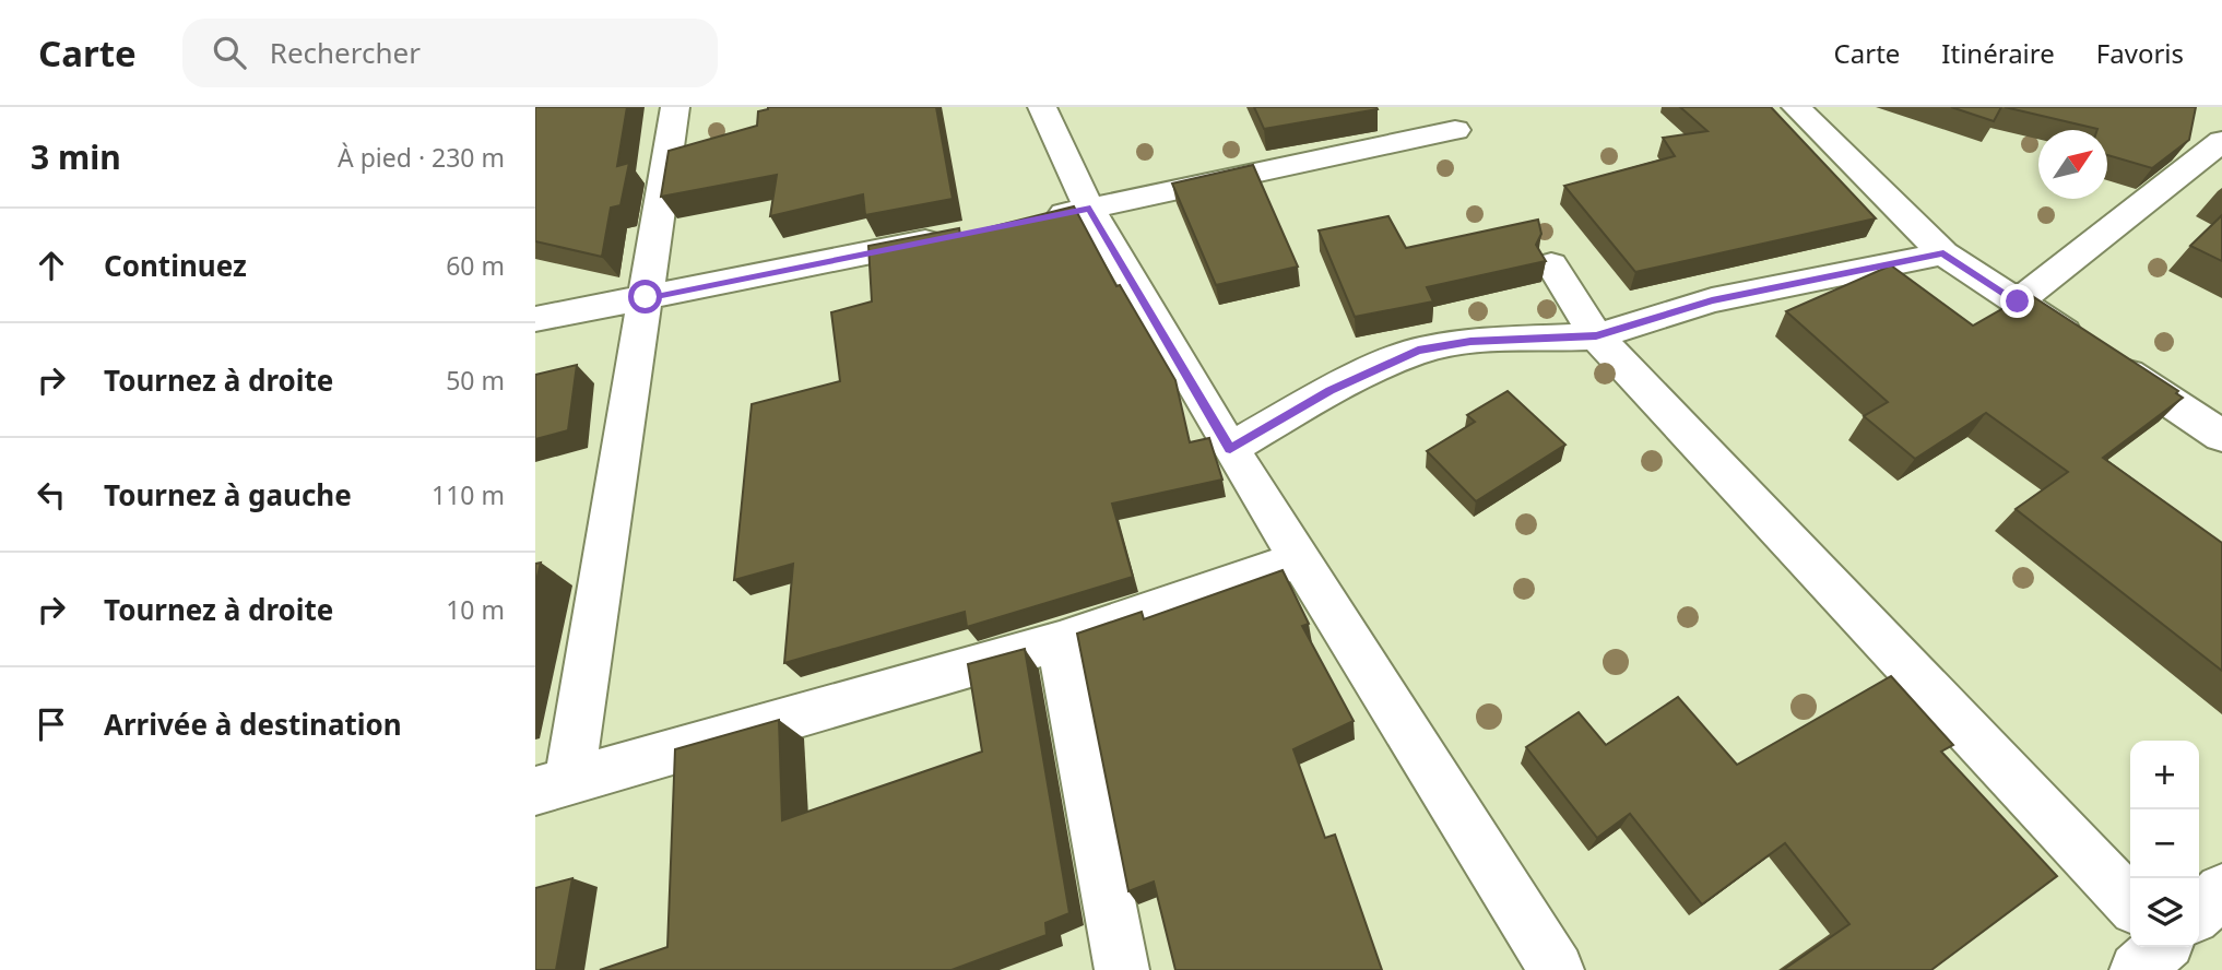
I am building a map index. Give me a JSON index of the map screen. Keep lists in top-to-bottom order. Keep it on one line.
{"north":"top right","page":{"header":"Carte","search":"Rechercher","nav":["Carte","Itinéraire","Favoris"],"heading":["3 min","À pied · 230 m"],"list":[["Continuez","60 m"],["Tournez à droite","50 m"],["Tournez à gauche","110 m"],["Tournez à droite","10 m"],"Arrivée à destination"],"map_buttons":["+","−"]}}
